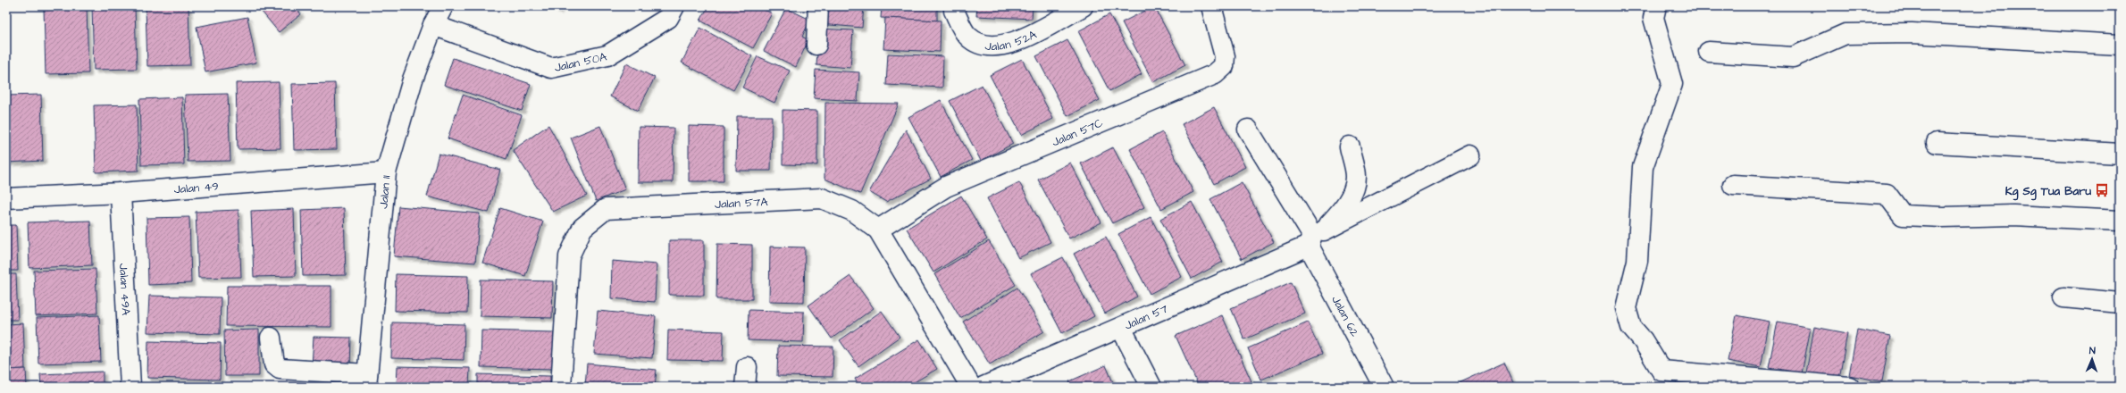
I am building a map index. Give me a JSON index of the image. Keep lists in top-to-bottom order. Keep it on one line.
{"streets":{"street":["Jalan 52A","Jalan 50A","Jalan 57C","Jalan 49","Jalan 11","Jalan 57A","Jalan 49A","Jalan 62","Jalan 57"]},"crossings":[["Jalan 50A","Jalan 11"],["Jalan 57C","Jalan 57A"],["Jalan 49","Jalan 11"],["Jalan 49","Jalan 49A"],["Jalan 62","Jalan 57"]],"places":{"bus stop":["Kg Sg Tua Baru"]},"north":"top"}
